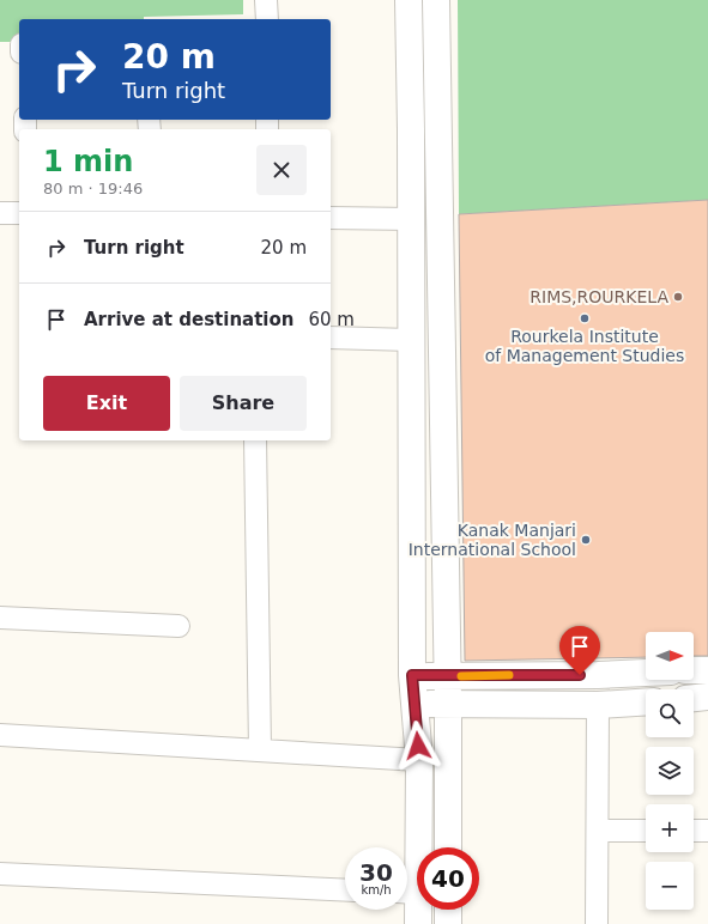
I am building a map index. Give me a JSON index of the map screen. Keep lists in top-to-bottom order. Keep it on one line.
{"places":["RIMS,ROURKELA","Rourkela Institute of Management Studies","Kanak Manjari International School"],"north":"right","page":{"turn":["20 m","Turn right"],"heading":["1 min","80 m · 19:46"],"list":[{"name":"Turn right","value":"20 m"},{"name":"Arrive at destination","value":"60 m"}],"buttons":["Exit","Share"],"map_buttons":["+","−"],"speed":"30 km/h","limit":"40"}}
